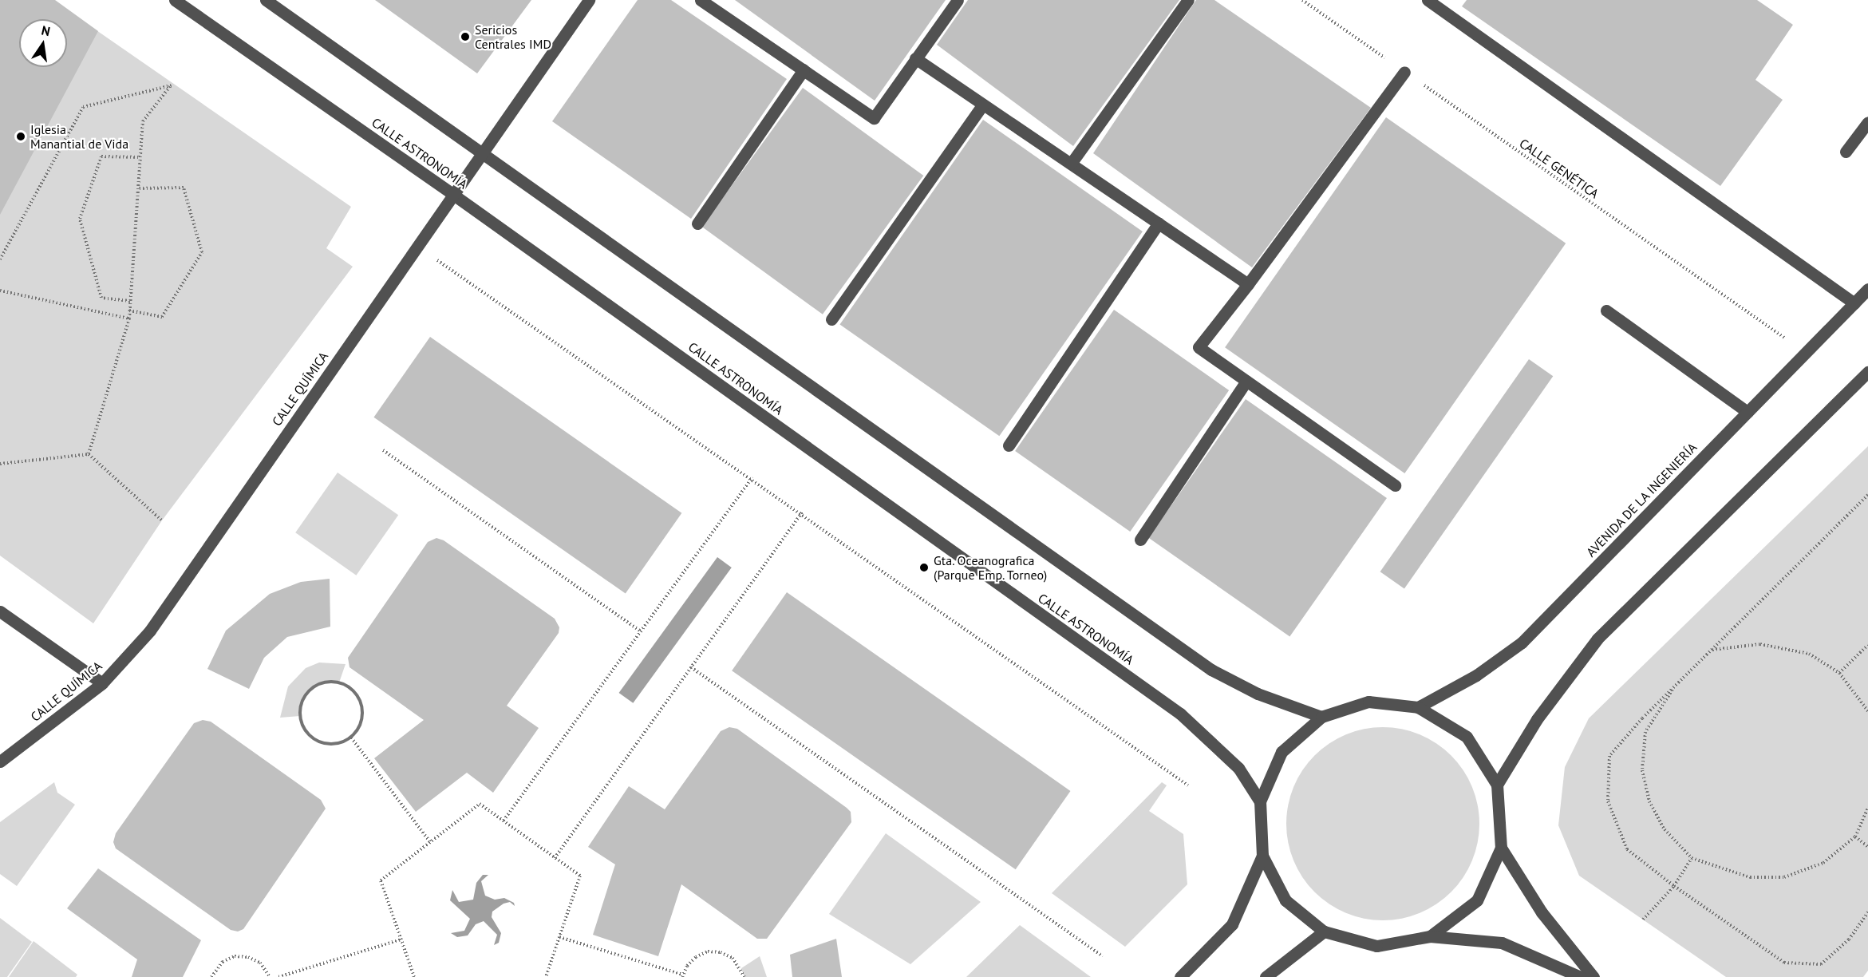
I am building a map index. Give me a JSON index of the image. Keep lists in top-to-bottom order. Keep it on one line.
{"streets":{"street":["CALLE ASTRONOMÍA","CALLE QUÍMICA","AVENIDA DE LA INGENIERÍA"],"path":["CALLE GENÉTICA"]},"crossings":[["CALLE ASTRONOMÍA","CALLE QUÍMICA"],["CALLE GENÉTICA","AVENIDA DE LA INGENIERÍA"]],"places":["Sericios Centrales IMD","Iglesia Manantial de Vida","Gta. Oceanografica (Parque Emp. Torneo)"],"north":"top"}
